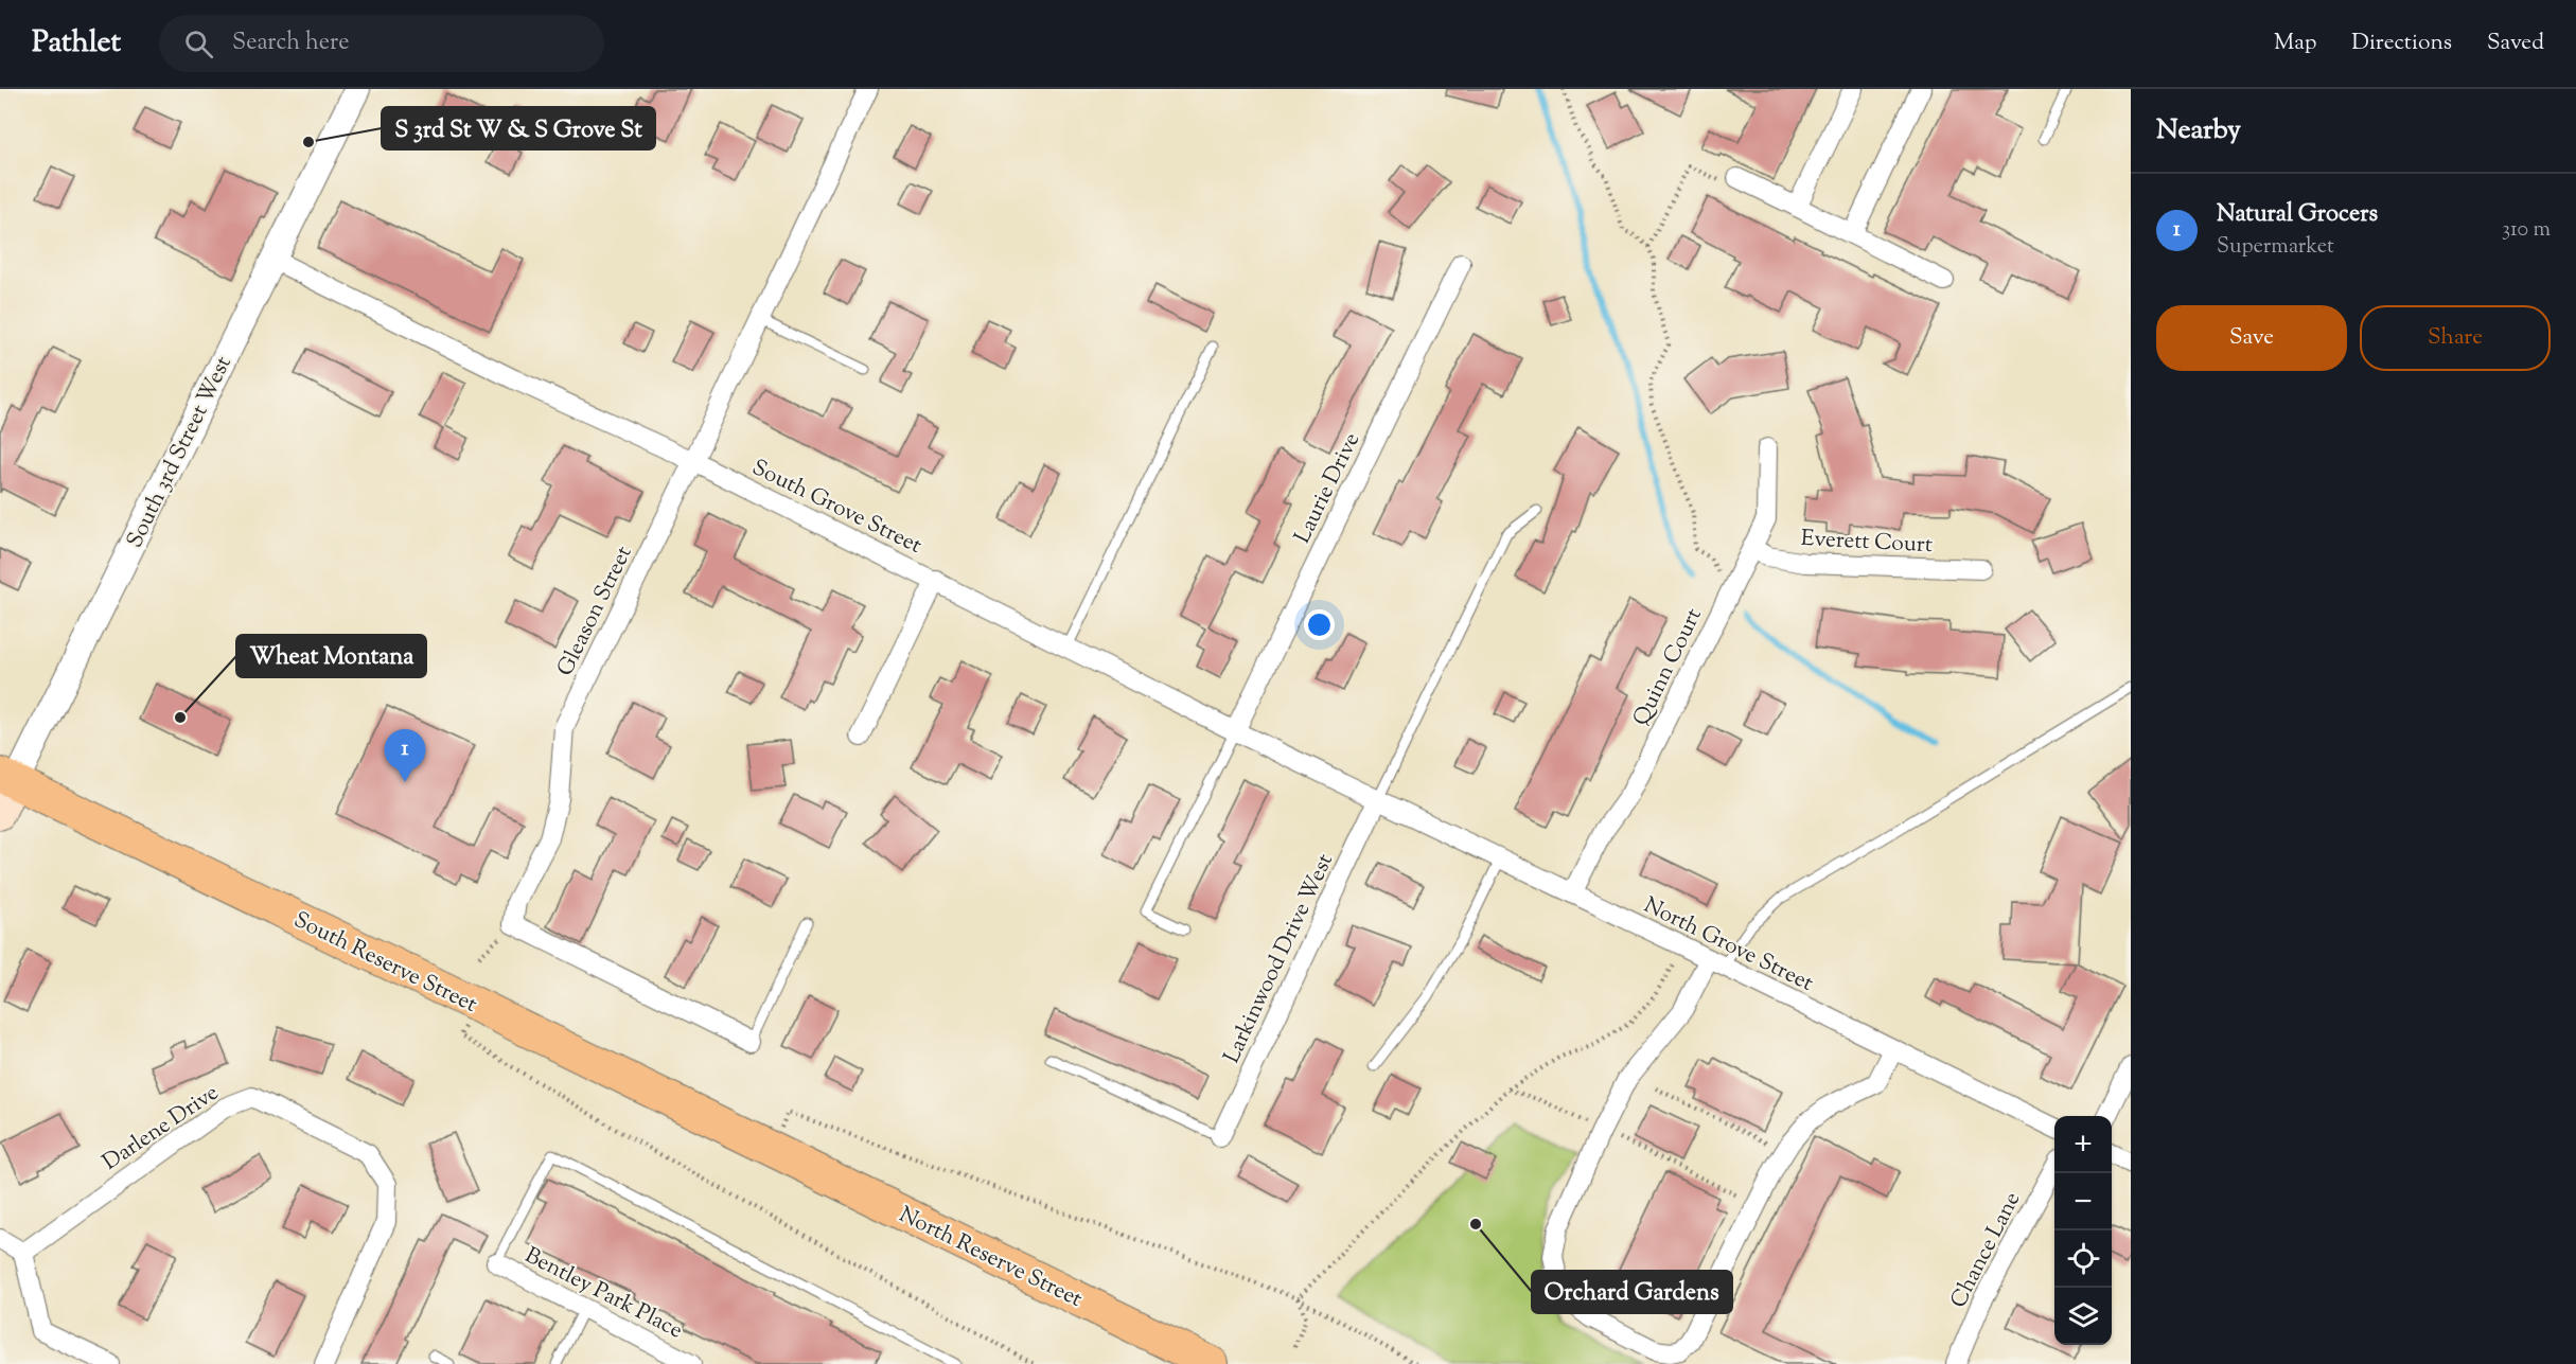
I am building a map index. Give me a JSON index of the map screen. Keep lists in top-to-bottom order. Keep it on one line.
{"streets":{"highway":["South Reserve Street","North Reserve Street"],"main road":["South 3rd Street West"],"street":["Laurie Drive","South Grove Street","Everett Court","Gleason Street","Quinn Court","North Grove Street","Larkinwood Drive West","Darlene Drive","Chance Lane","Bentley Park Place"]},"crossings":[["South 3rd Street West","South Grove Street"],["South 3rd Street West","South Reserve Street"],["Laurie Drive","South Grove Street"],["South Grove Street","Gleason Street"],["South Grove Street","North Grove Street"],["South Grove Street","Larkinwood Drive West"],["Everett Court","Quinn Court"],["Quinn Court","North Grove Street"],["North Grove Street","Larkinwood Drive West"],["South Reserve Street","North Reserve Street"]],"places":["S 3rd St W & S Grove St","Wheat Montana","Orchard Gardens"],"page":{"header":"Pathlet","search":"Search here","nav":["Map","Directions","Saved"],"heading":"Nearby","list":[{"mark":"1","name":"Natural Grocers","note":"Supermarket","value":"310 m"}],"buttons":["Save","Share"],"pins":"1","map_buttons":["+","−"]}}
